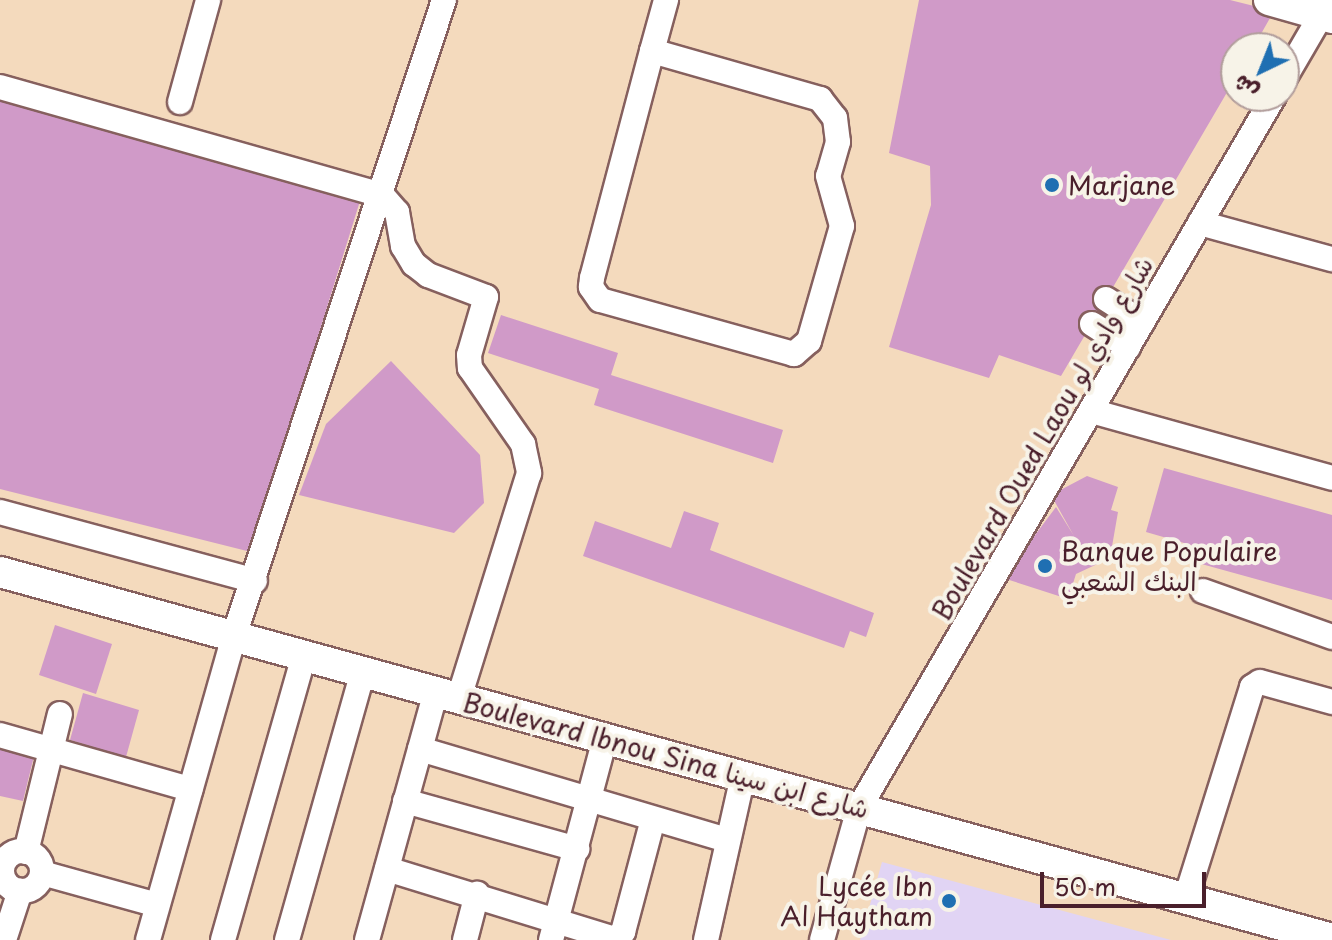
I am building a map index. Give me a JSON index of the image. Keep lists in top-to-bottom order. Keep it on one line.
{"streets":{"main road":["Boulevard Ibnou Sina شارع ابن سينا"],"street":["Boulevard Oued Laou شارع وادي لو"]},"crossings":[["Boulevard Oued Laou شارع وادي لو","Boulevard Ibnou Sina شارع ابن سينا"]],"places":["Marjane","Banque Populaire البنك الشعبي","Lycée Ibn Al Haytham"],"scale_bar":"50 m","north":"bottom left"}
